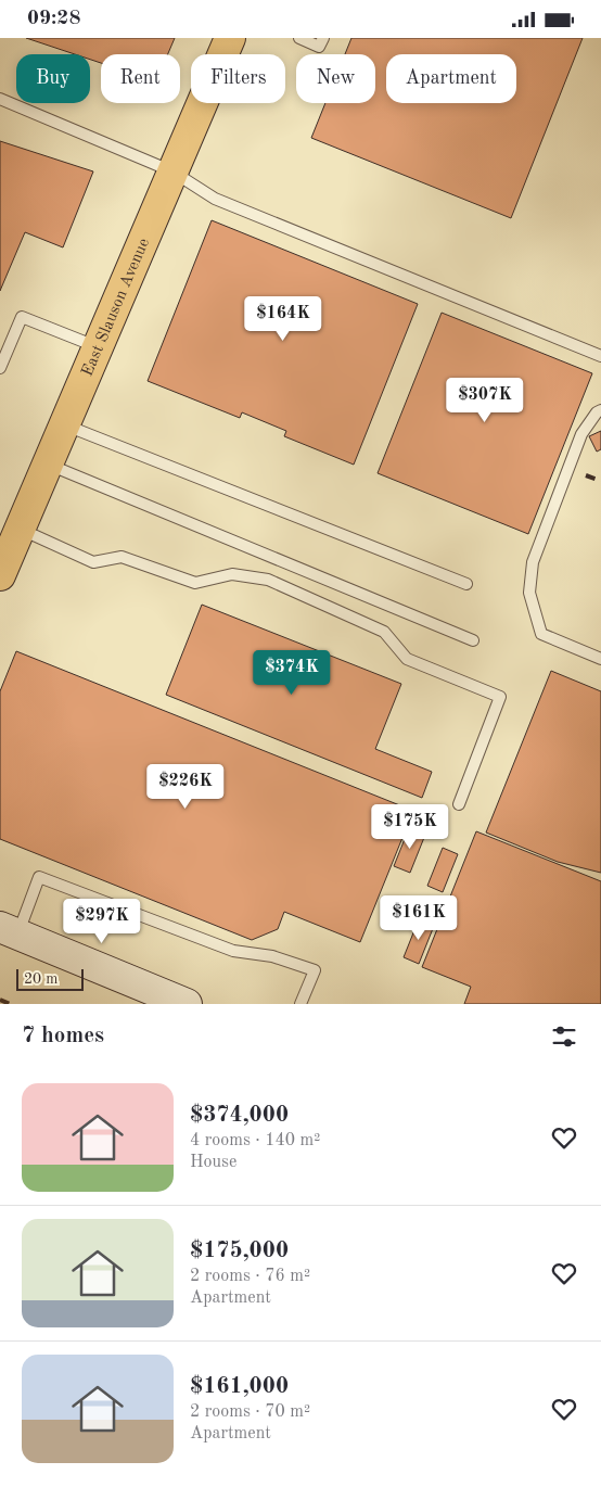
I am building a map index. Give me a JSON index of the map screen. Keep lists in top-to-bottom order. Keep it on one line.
{"streets":{"main road":["East Slauson Avenue"]},"scale_bar":"20 m","page":{"status":"09:28","chip":["Buy","Rent","Filters","New","Apartment"],"price":["$164K","$307K","$374K","$226K","$175K","$161K","$297K"],"scale":"20 m","heading":"7 homes","list":[{"name":"$374,000","note":"4 rooms · 140 m² · House"},{"name":"$175,000","note":"2 rooms · 76 m² · Apartment"},{"name":"$161,000","note":"2 rooms · 70 m² · Apartment"}]}}
